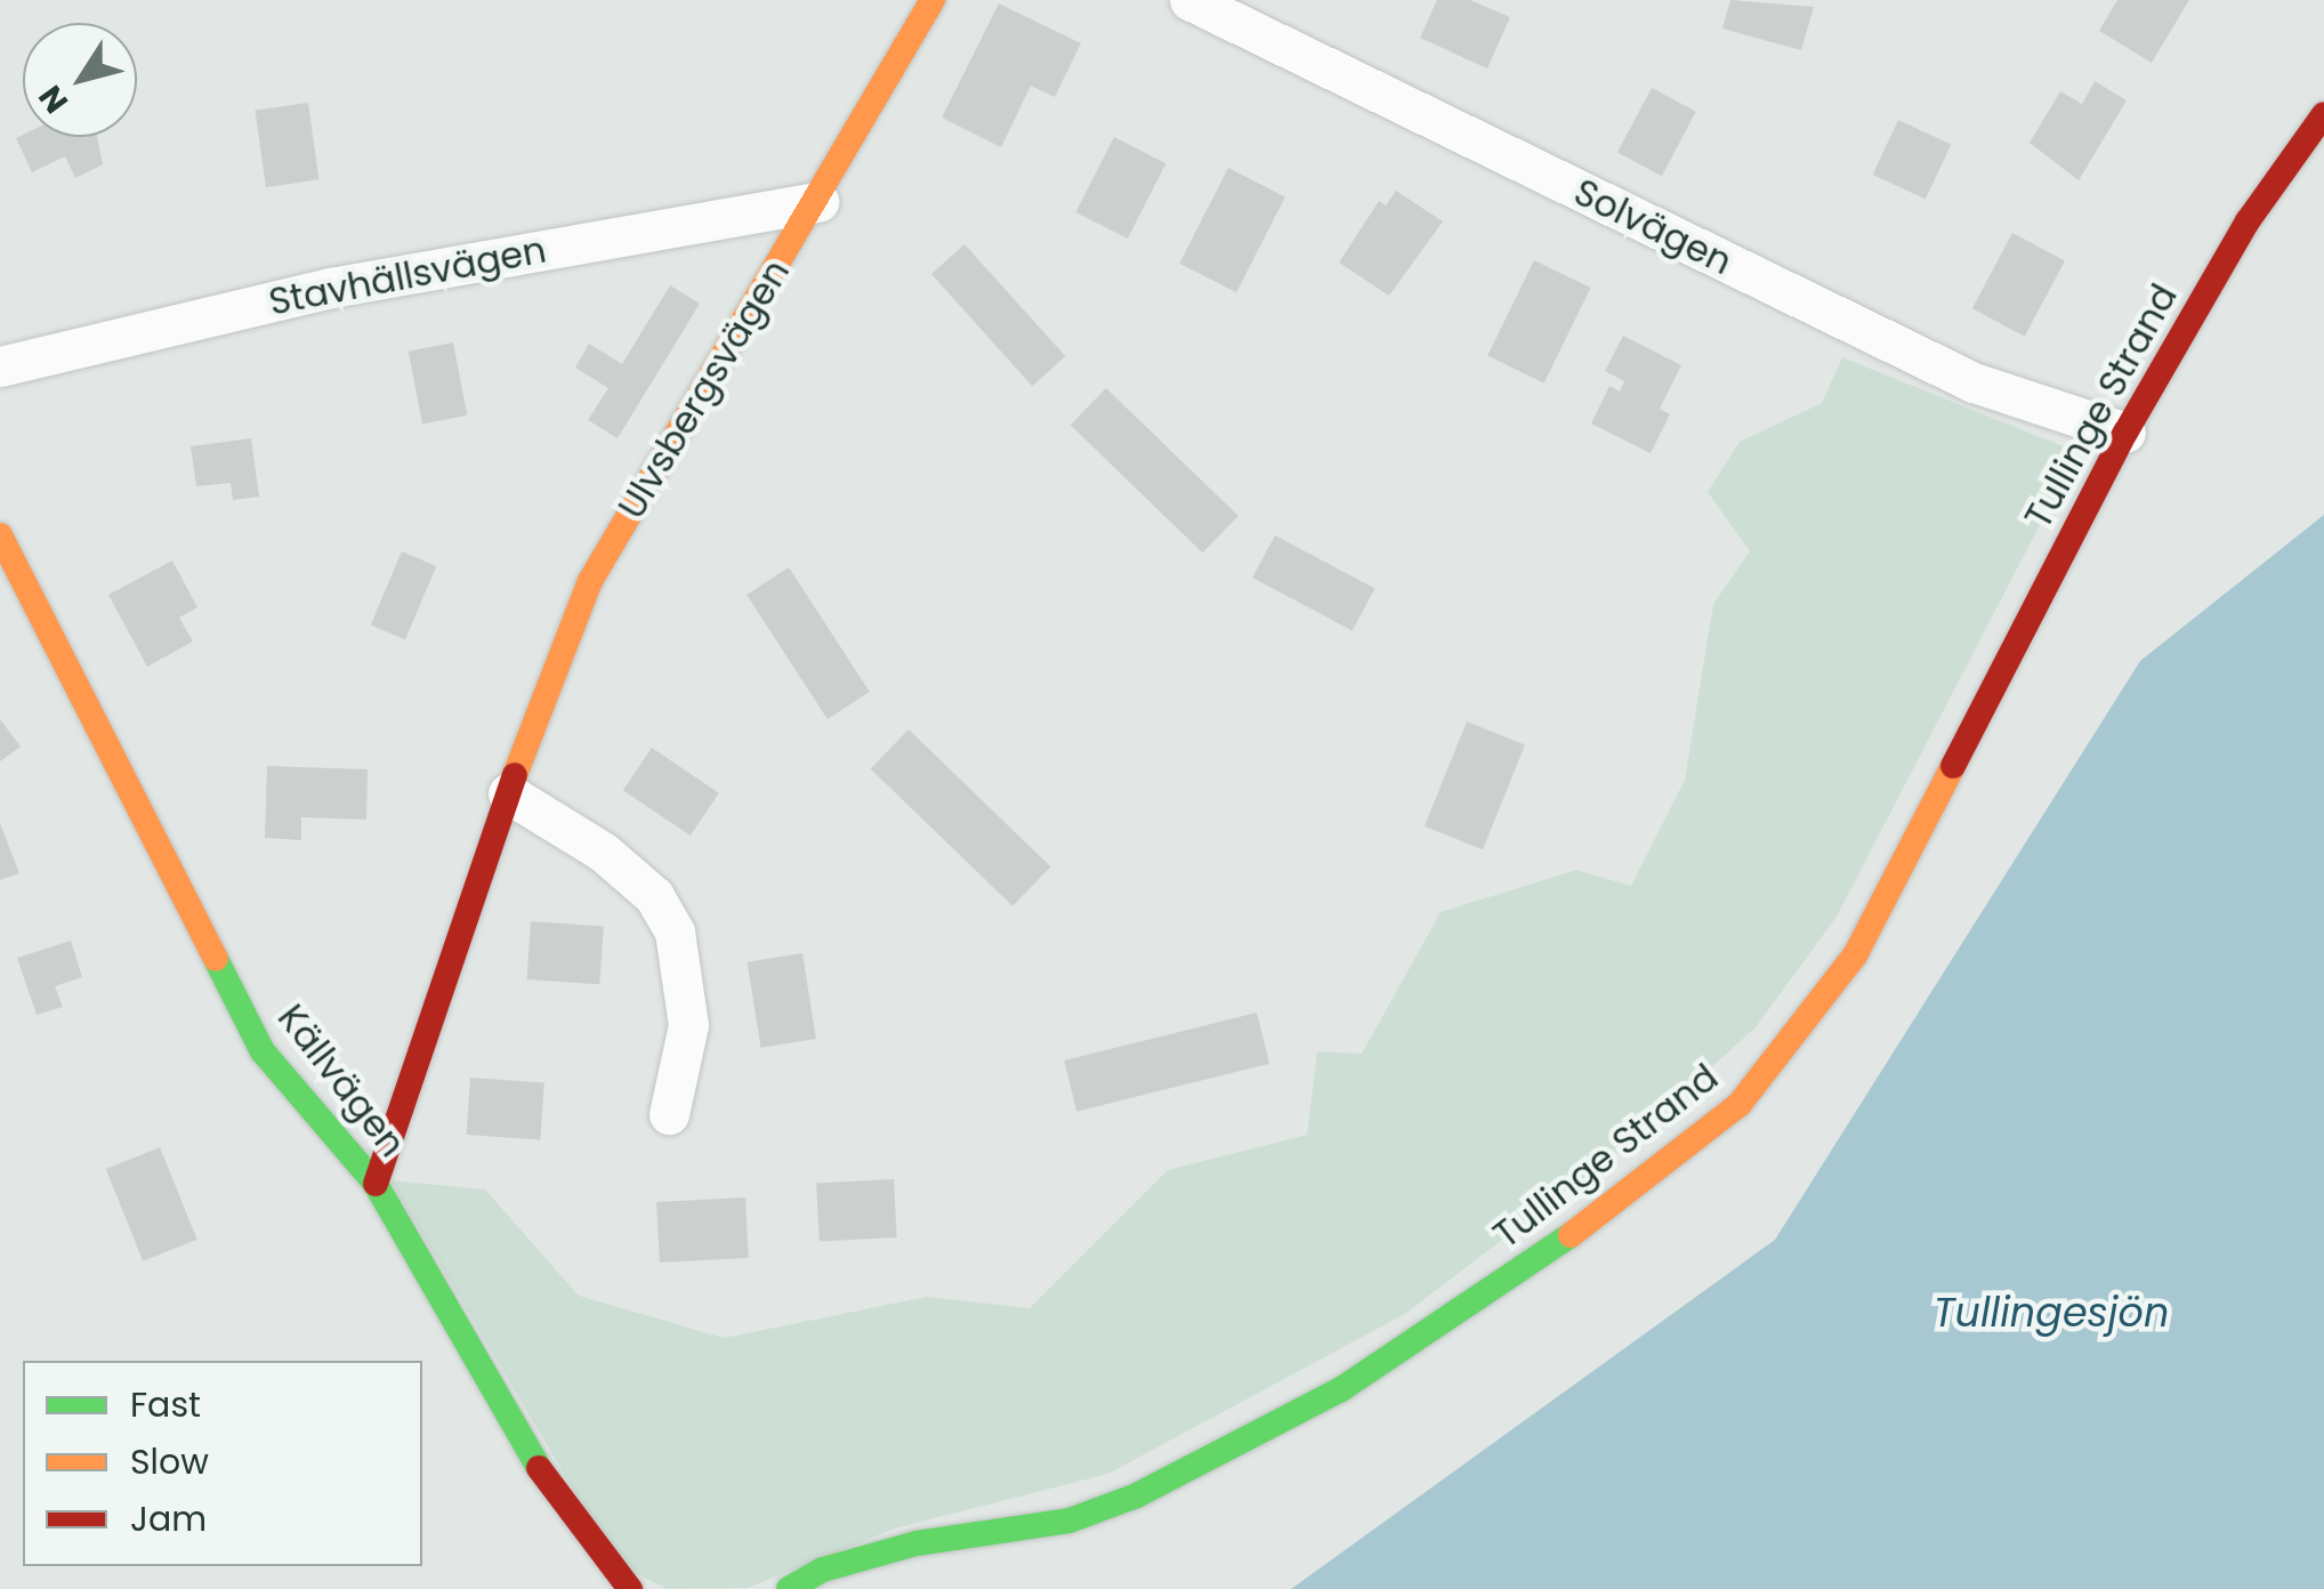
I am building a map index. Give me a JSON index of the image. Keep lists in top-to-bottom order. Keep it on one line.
{"streets":{"street":["Solvägen","Stavhällsvägen","Ulvsbergsvägen","Tullinge Strand","Källvägen"]},"crossings":[["Solvägen","Tullinge Strand"],["Stavhällsvägen","Ulvsbergsvägen"],["Ulvsbergsvägen","Källvägen"]],"water":["Tullingesjön"],"legend":["Fast","Slow","Jam"],"north":"bottom left"}
